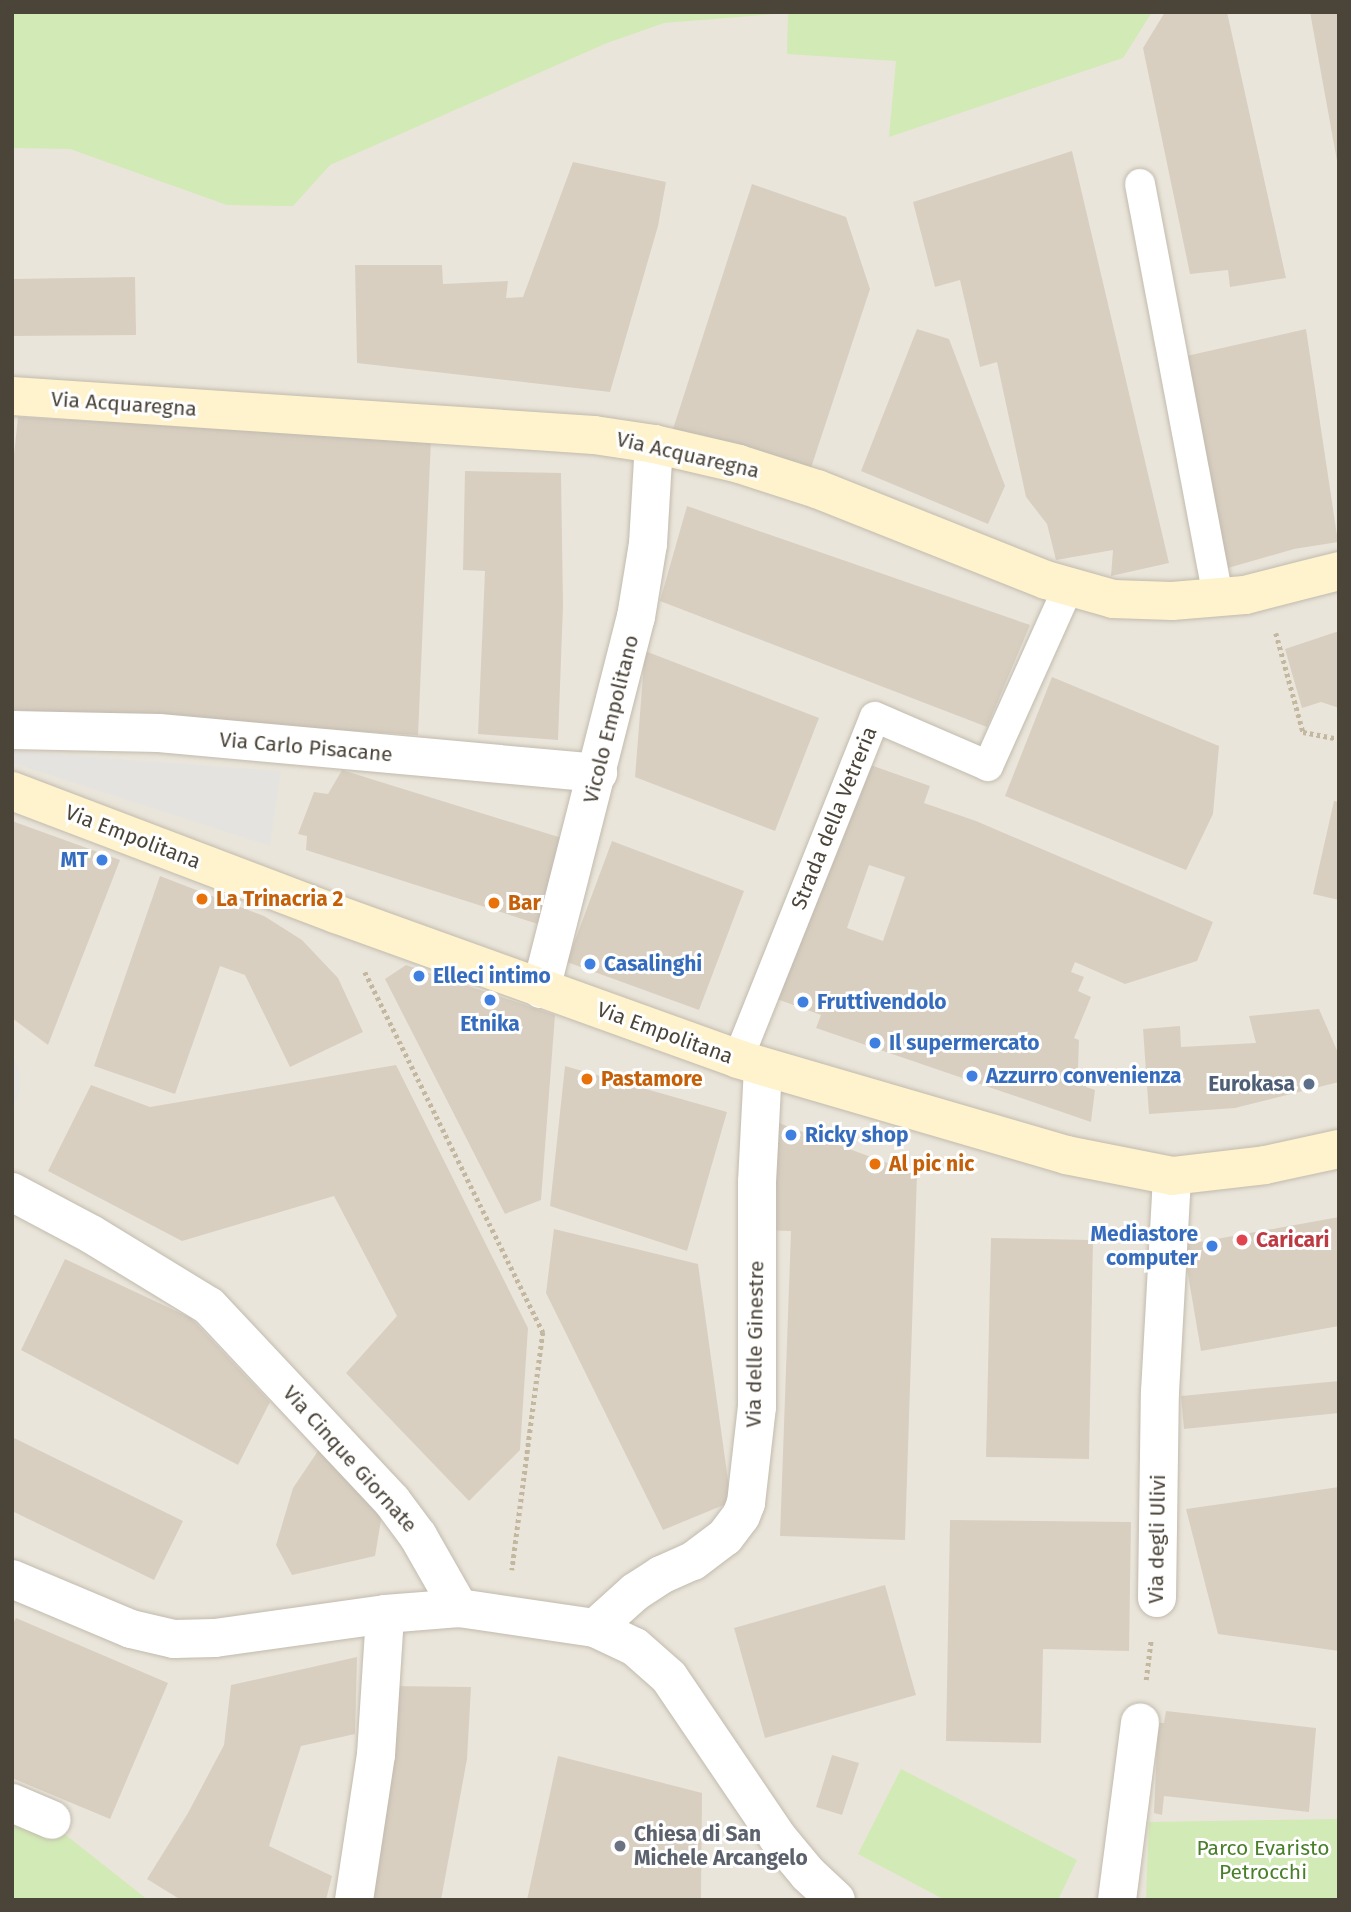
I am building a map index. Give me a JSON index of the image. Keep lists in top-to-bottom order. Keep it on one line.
{"streets":{"main road":["Via Acquaregna","Via Empolitana"],"street":["Vicolo Empolitano","Via Carlo Pisacane","Via delle Ginestre","Via Cinque Giornate","Via degli Ulivi"],"lane":["Strada della Vetreria"]},"crossings":[["Via Acquaregna","Vicolo Empolitano"],["Via Acquaregna","Strada della Vetreria"],["Vicolo Empolitano","Via Carlo Pisacane"],["Vicolo Empolitano","Via Empolitana"],["Strada della Vetreria","Via Empolitana"],["Strada della Vetreria","Via delle Ginestre"],["Via Empolitana","Via delle Ginestre"],["Via Empolitana","Via degli Ulivi"]],"parks":["Parco Evaristo Petrocchi"],"places":["MT","La Trinacria 2","Bar","Casalinghi","Elleci intimo","Etnika","Fruttivendolo","Il supermercato","Azzurro convenienza","Pastamore","Eurokasa","Ricky shop","Al pic nic","Caricari","Mediastore computer","Chiesa di San Michele Arcangelo"]}
